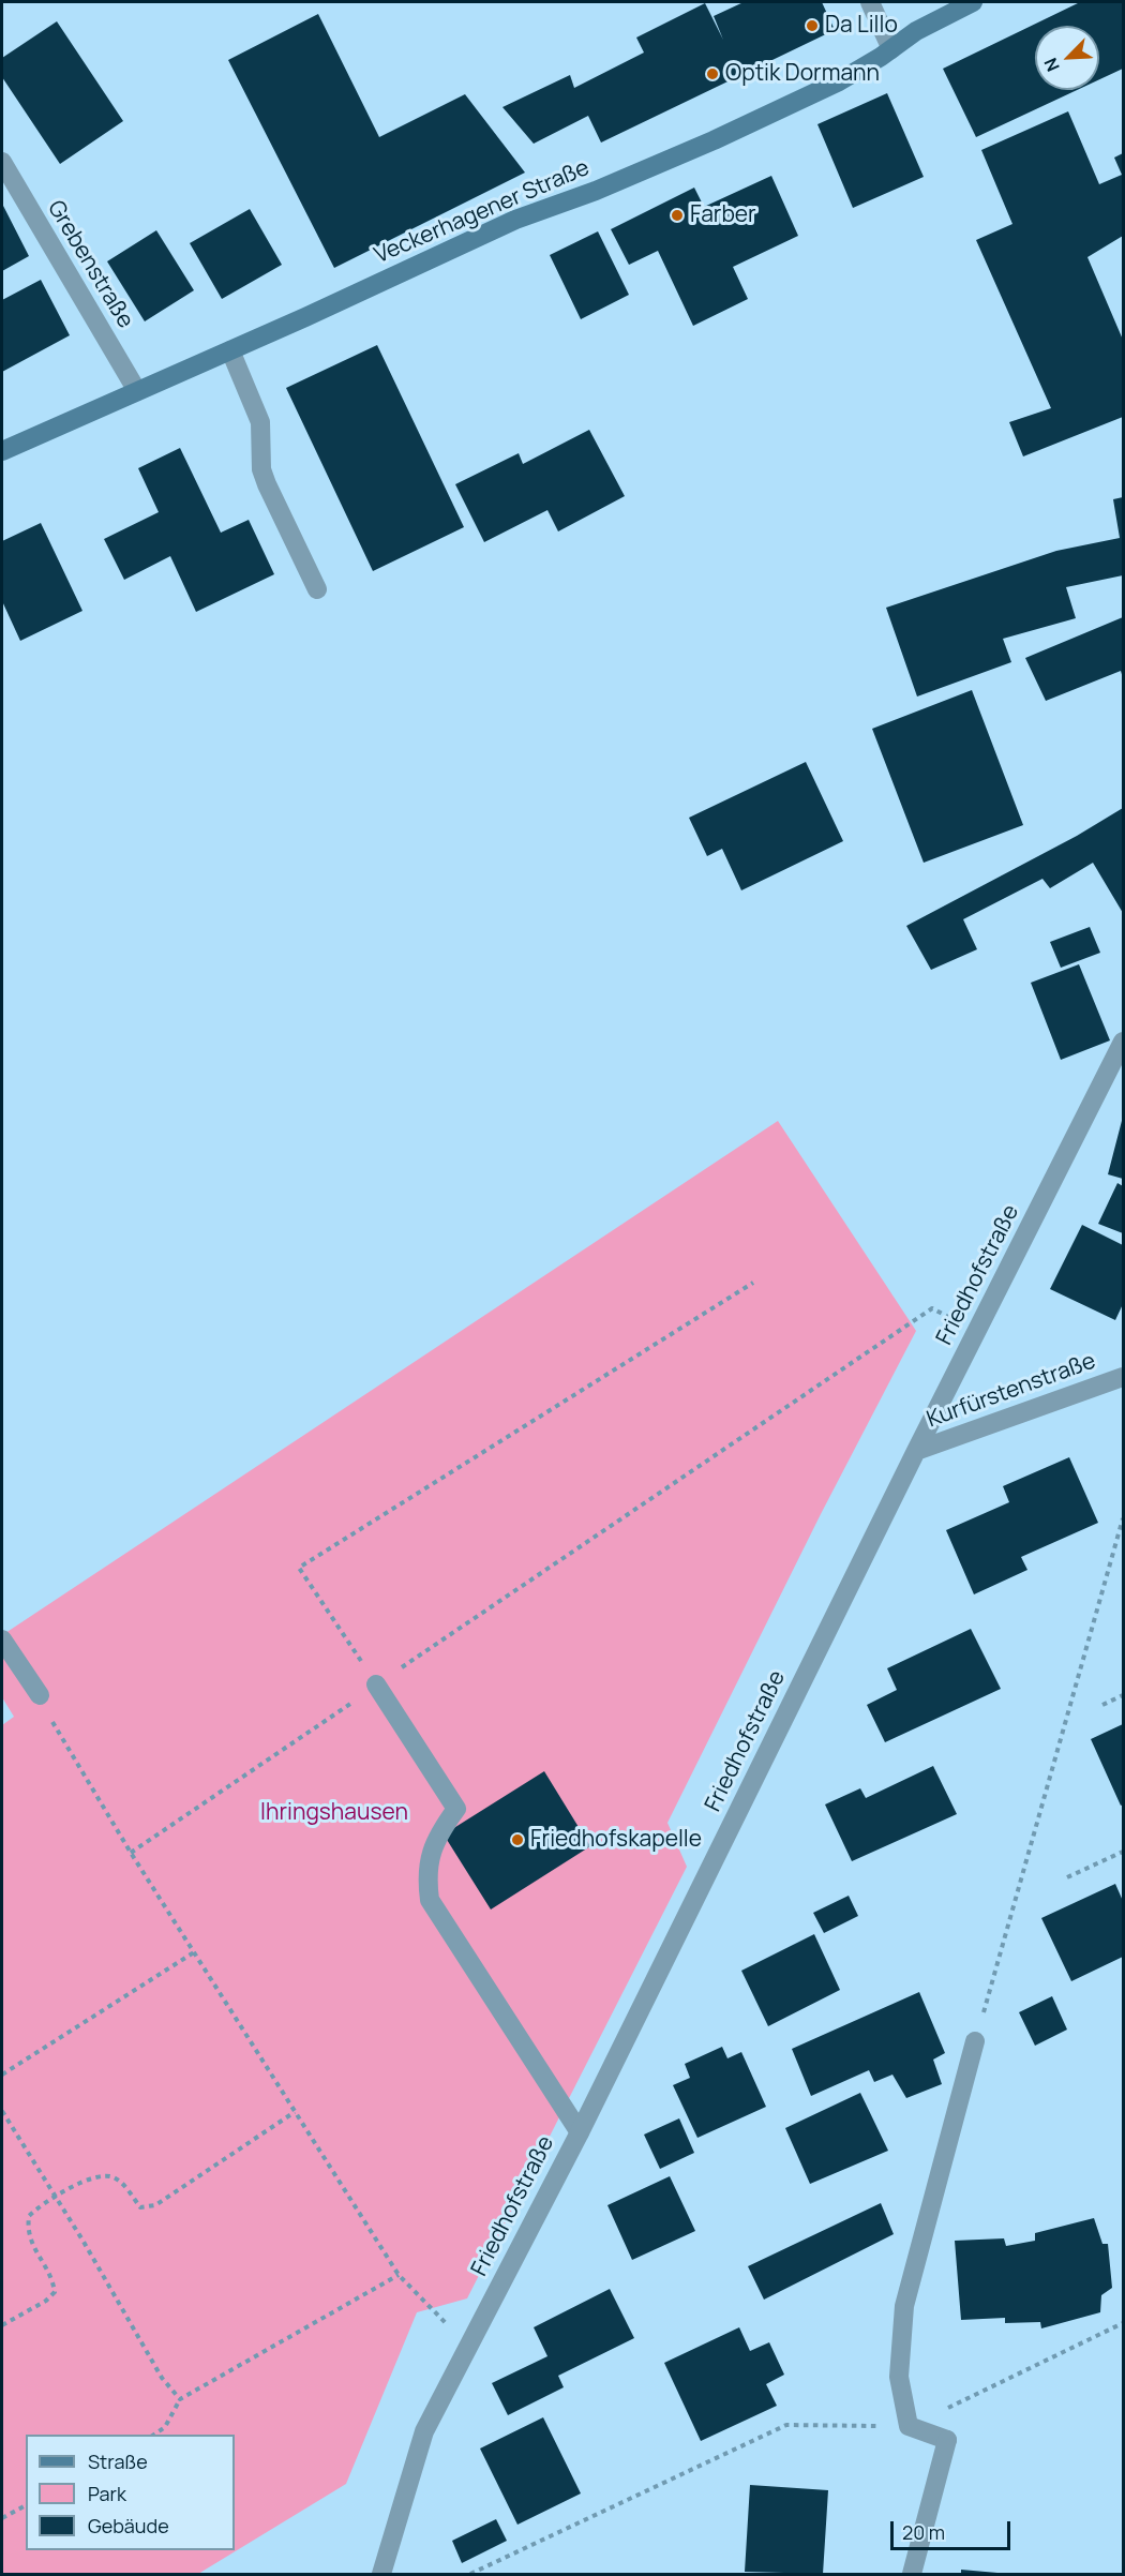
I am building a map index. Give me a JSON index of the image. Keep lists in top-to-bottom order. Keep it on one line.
{"streets":{"street":["Veckerhagener Straße","Grebenstraße","Friedhofstraße","Kurfürstenstraße"]},"crossings":[["Veckerhagener Straße","Grebenstraße"],["Friedhofstraße","Kurfürstenstraße"]],"parks":["Ihringshausen"],"places":["Da Lillo","Optik Dormann","Farber","Friedhofskapelle"],"legend":["Straße","Park","Gebäude"],"scale_bar":"20 m","north":"bottom left"}
